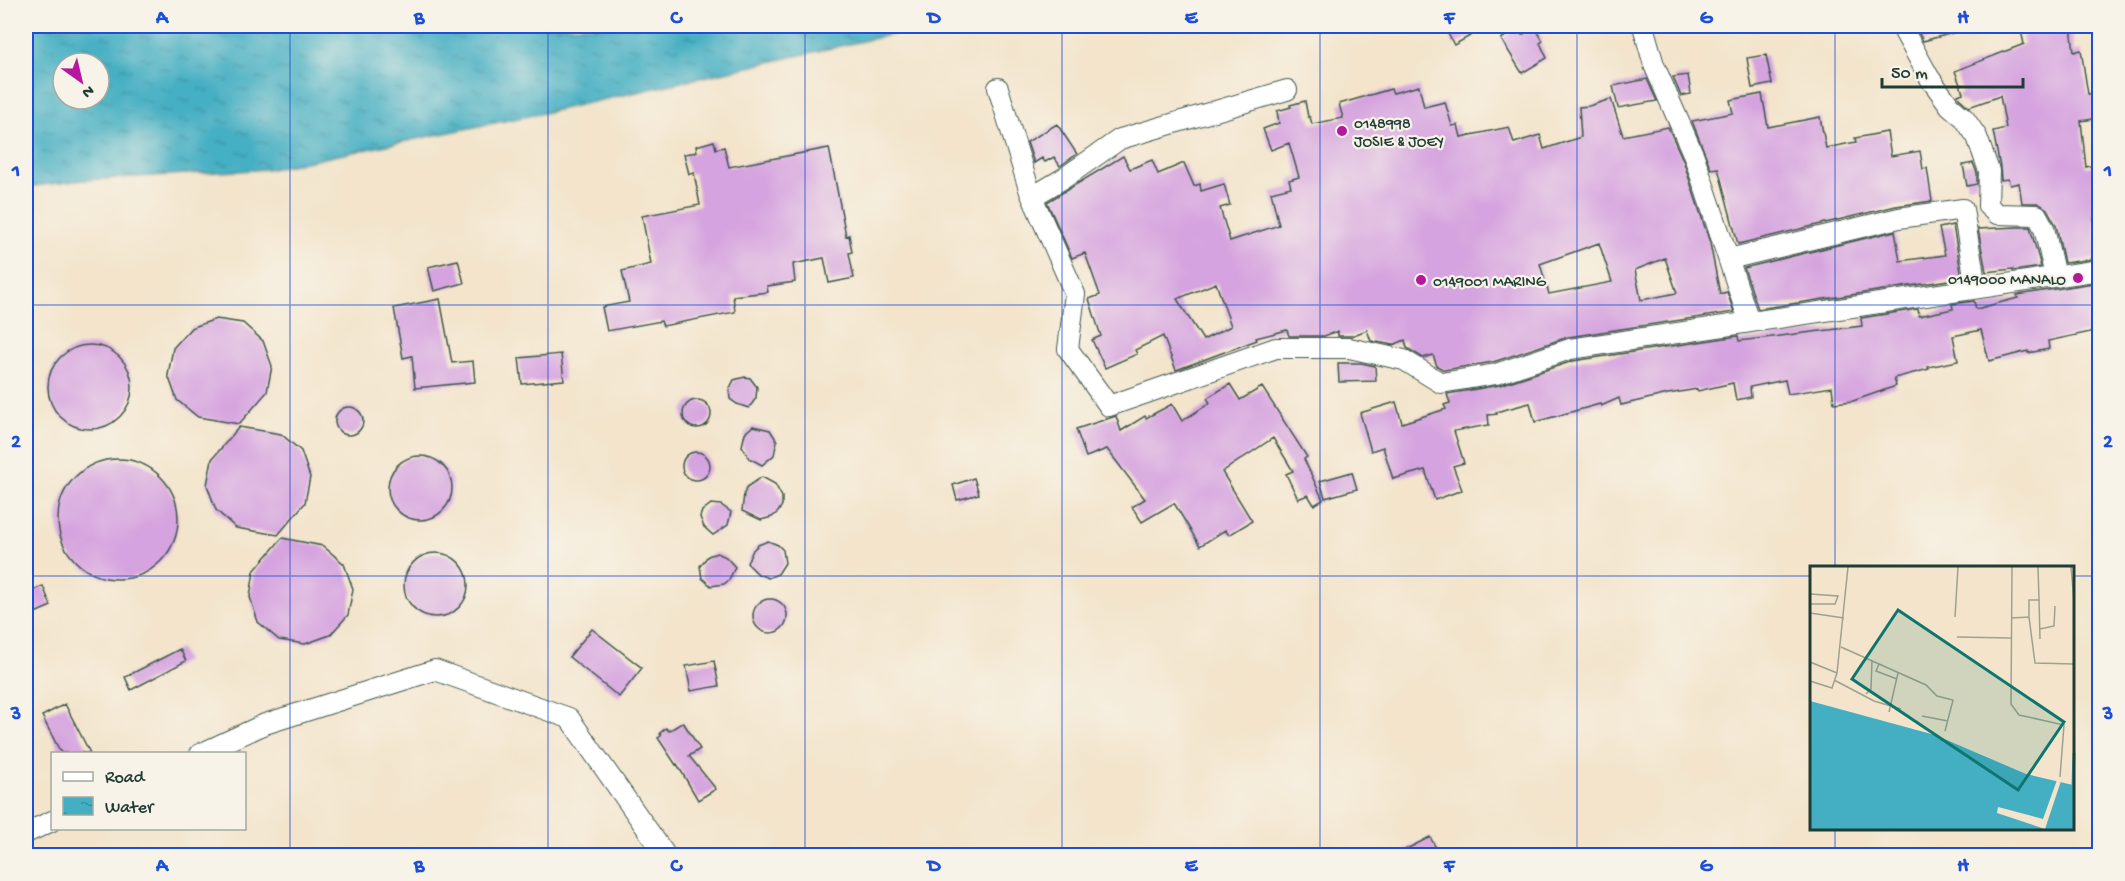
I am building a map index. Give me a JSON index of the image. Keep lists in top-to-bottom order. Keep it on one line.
{"places":["0148998 JOSIE & JOEY","0149000 MANALO","0149001 MARING"],"legend":["Road","Water"],"scale_bar":"50 m","north":"bottom right","grid":{"columns":["A","B","C","D","E","F","G","H"],"rows":["1","2","3"]}}
